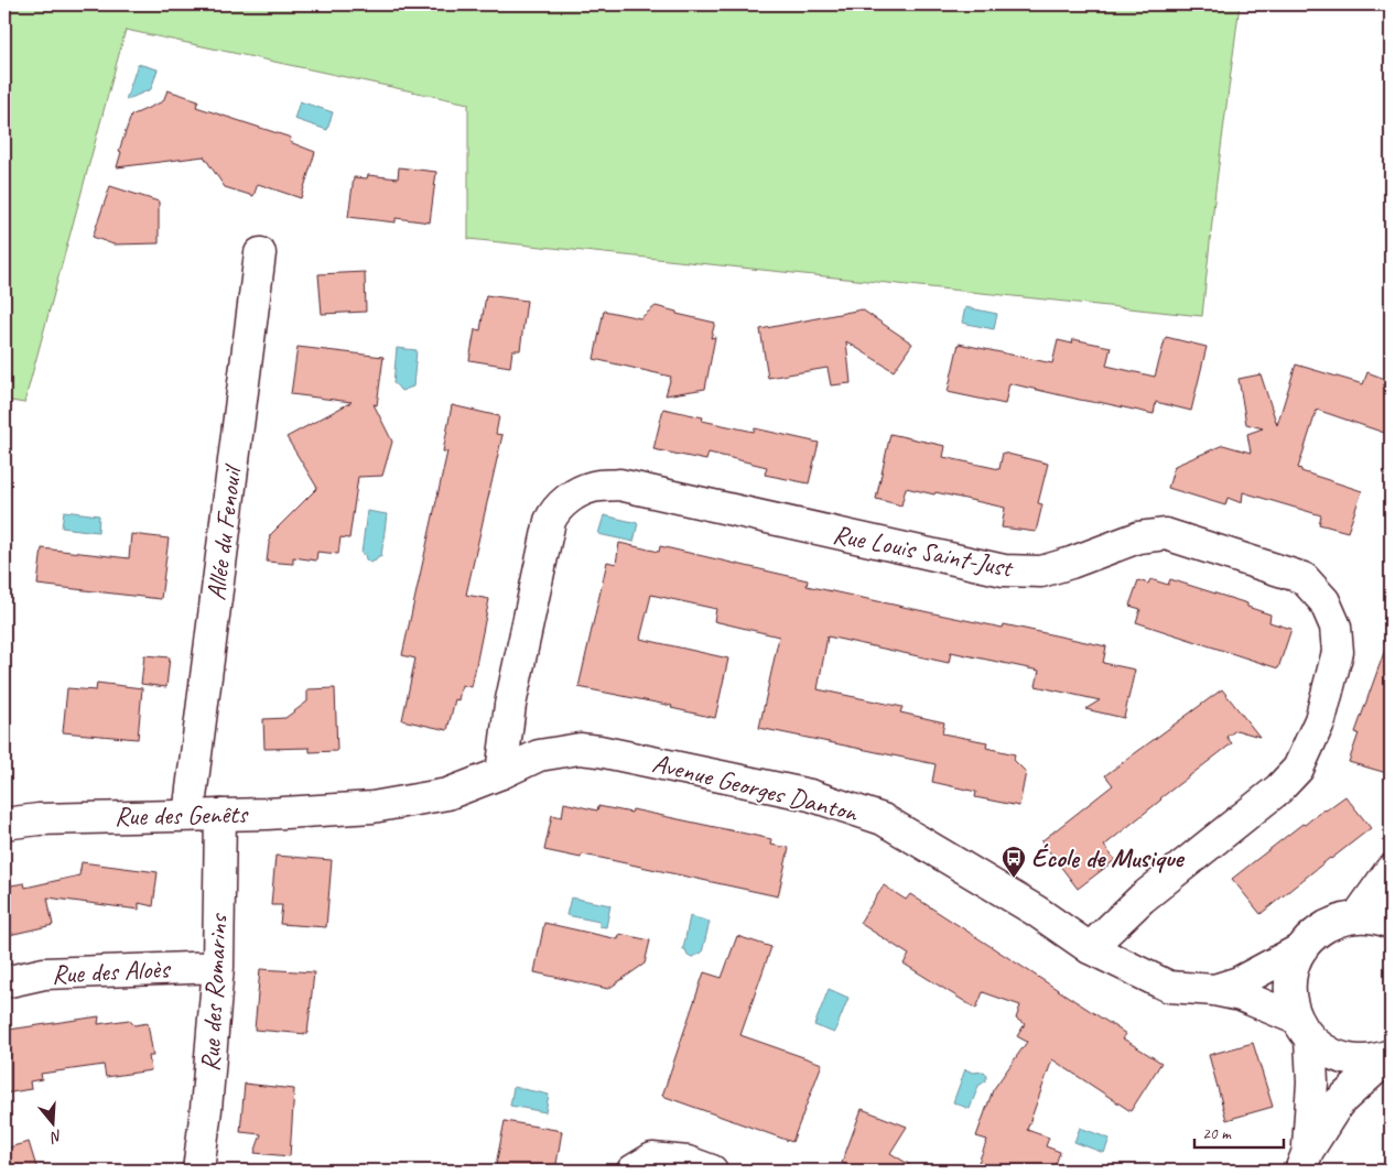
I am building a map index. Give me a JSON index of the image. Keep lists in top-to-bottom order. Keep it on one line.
{"streets":{"street":["Allée du Fenouil","Rue Louis Saint-Just","Avenue Georges Danton","Rue des Genêts","Rue des Aloès","Rue des Romarins"]},"crossings":[["Allée du Fenouil","Rue des Genêts"],["Rue Louis Saint-Just","Avenue Georges Danton"],["Avenue Georges Danton","Rue des Genêts"],["Rue des Genêts","Rue des Romarins"],["Rue des Aloès","Rue des Romarins"]],"places":{"bus stop":["École de Musique"]},"scale_bar":"20 m","north":"bottom"}
